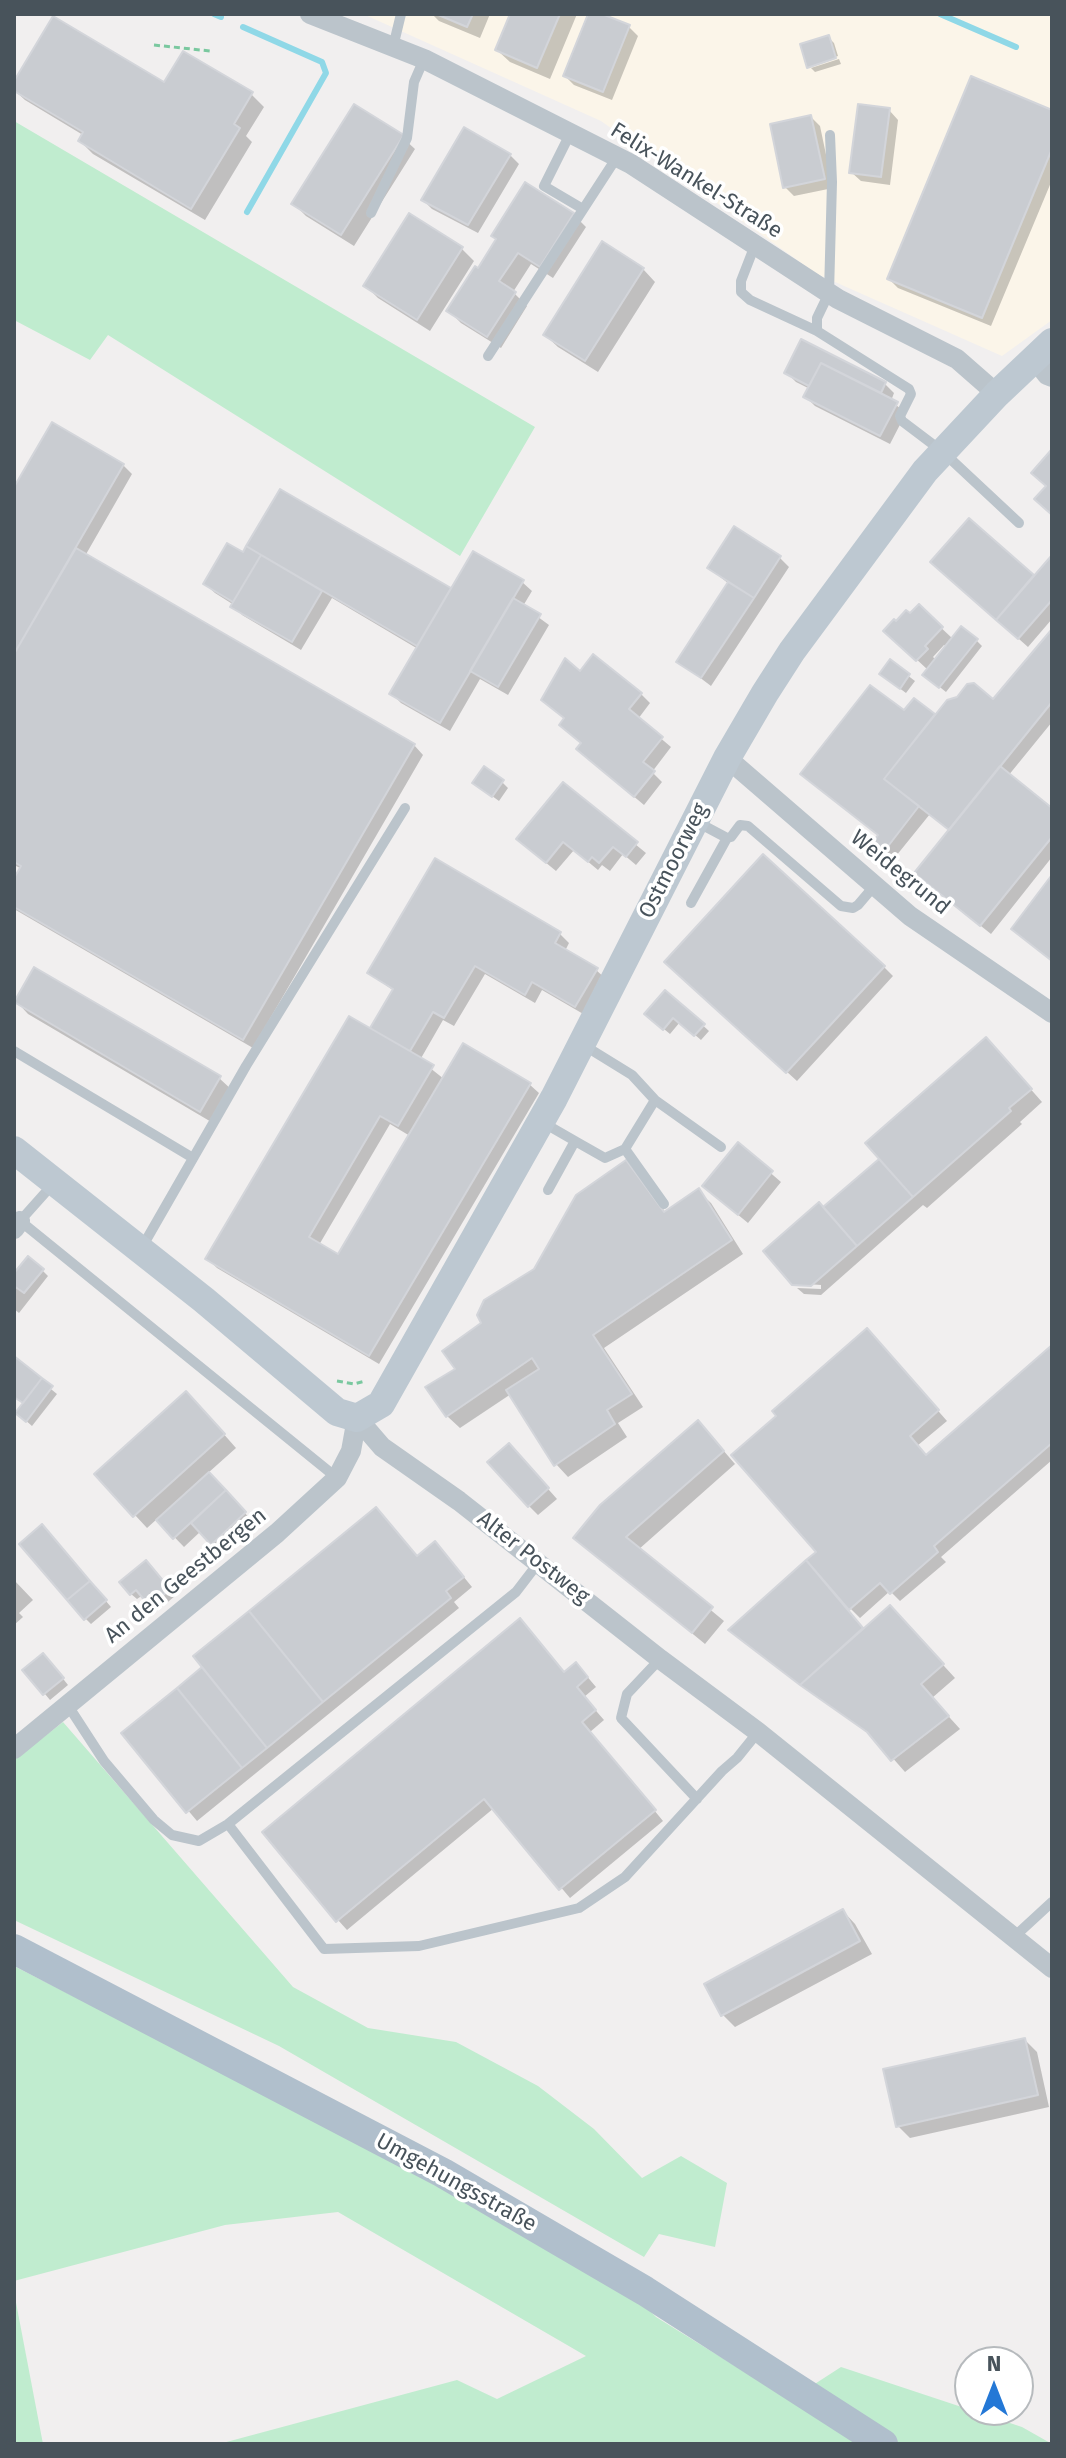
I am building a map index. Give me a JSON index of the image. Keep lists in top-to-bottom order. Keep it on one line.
{"streets":{"main road":["Umgehungsstraße"],"street":["Felix-Wankel-Straße","Ostmoorweg","Weidegrund","Alter Postweg","An den Geestbergen"]},"crossings":[["Felix-Wankel-Straße","Ostmoorweg"],["Ostmoorweg","Weidegrund"],["Ostmoorweg","Alter Postweg"],["Ostmoorweg","An den Geestbergen"],["Alter Postweg","An den Geestbergen"]],"north":"top"}
